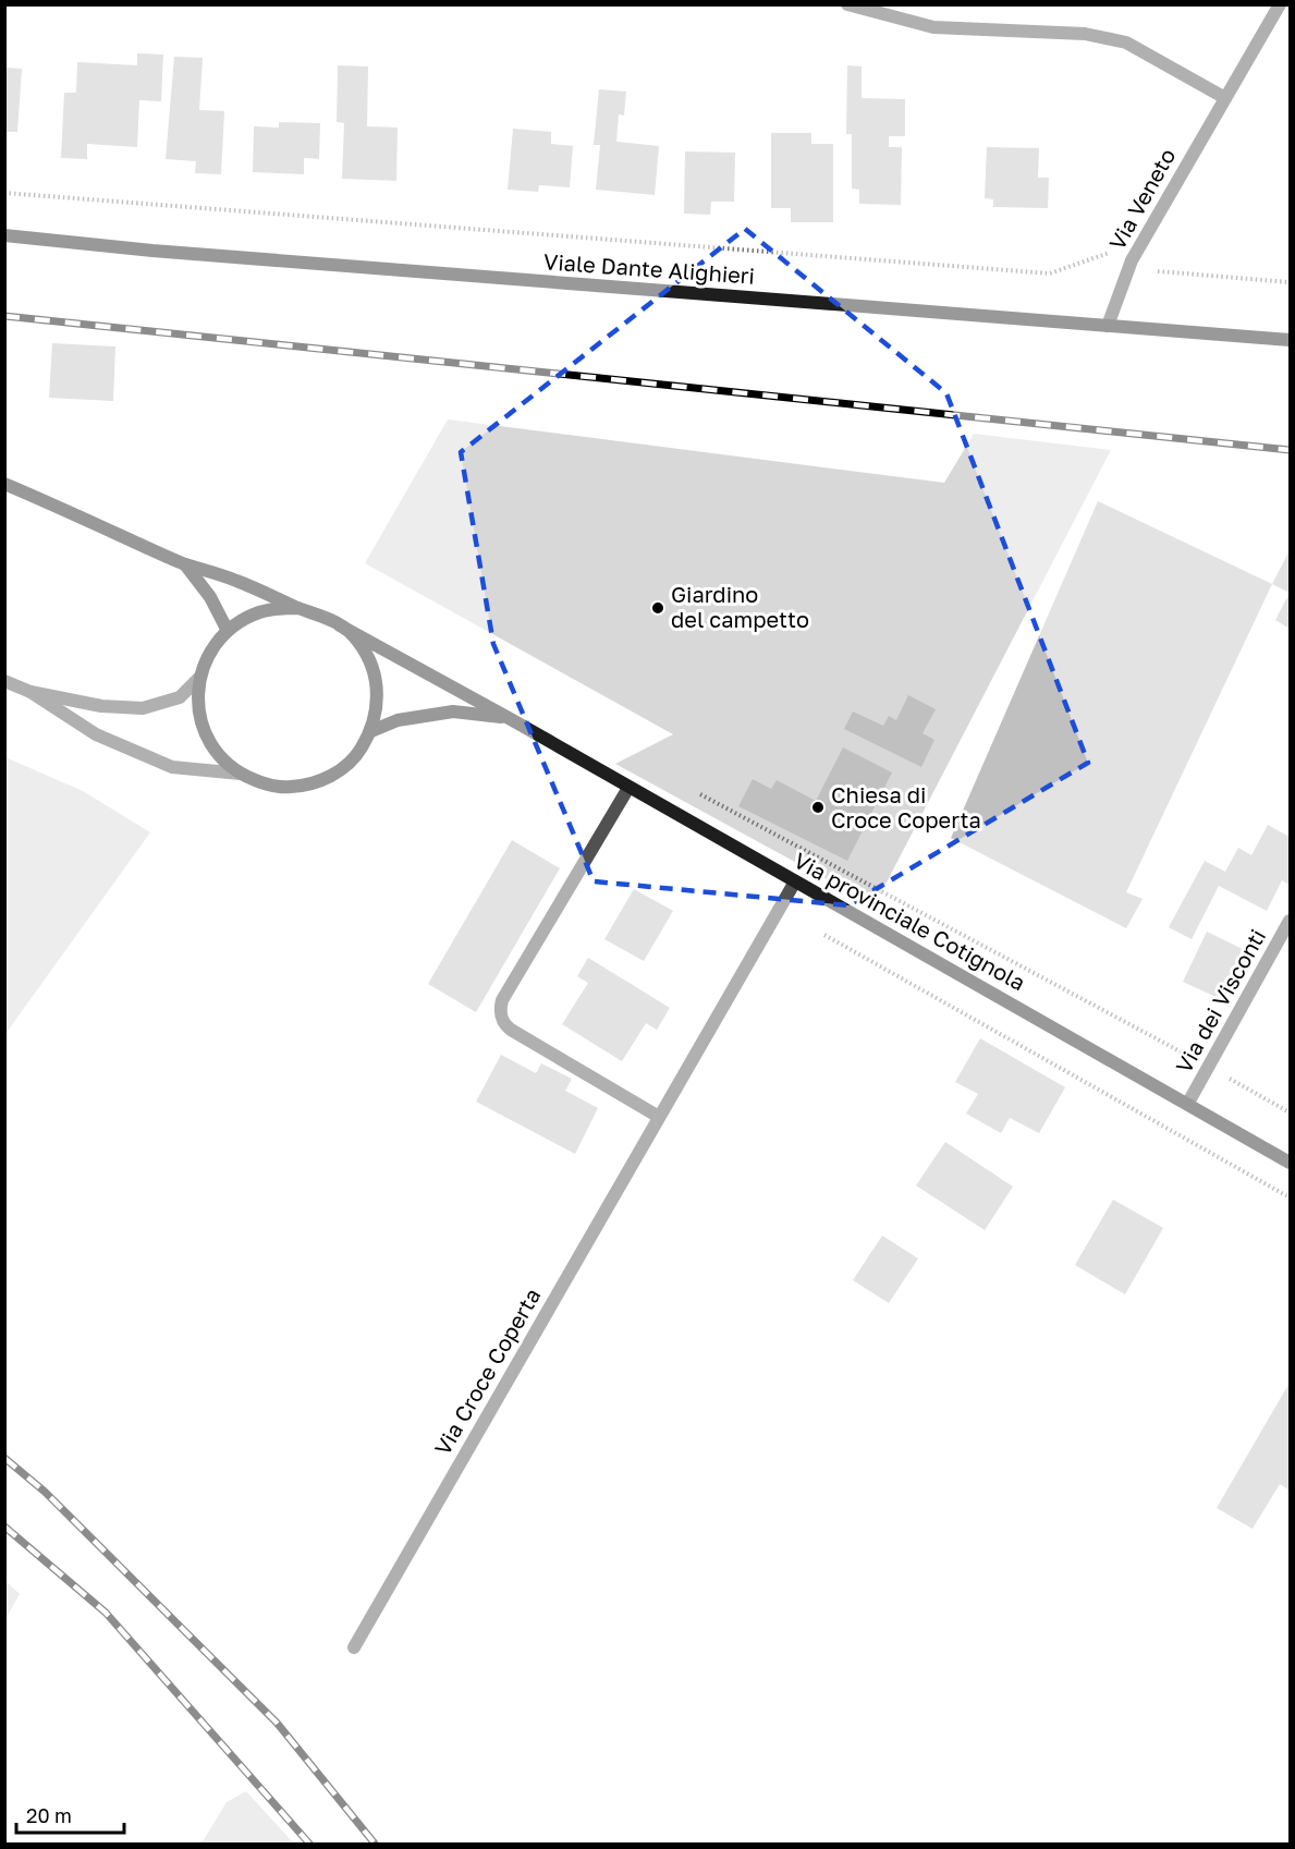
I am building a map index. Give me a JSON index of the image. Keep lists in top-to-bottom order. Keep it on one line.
{"streets":{"street":["Via Veneto","Viale Dante Alighieri","Via provinciale Cotignola","Via dei Visconti","Via Croce Coperta"]},"crossings":[["Via Veneto","Viale Dante Alighieri"],["Via provinciale Cotignola","Via dei Visconti"],["Via provinciale Cotignola","Via Croce Coperta"]],"places":["Giardino del campetto","Chiesa di Croce Coperta"],"scale_bar":"20 m"}
